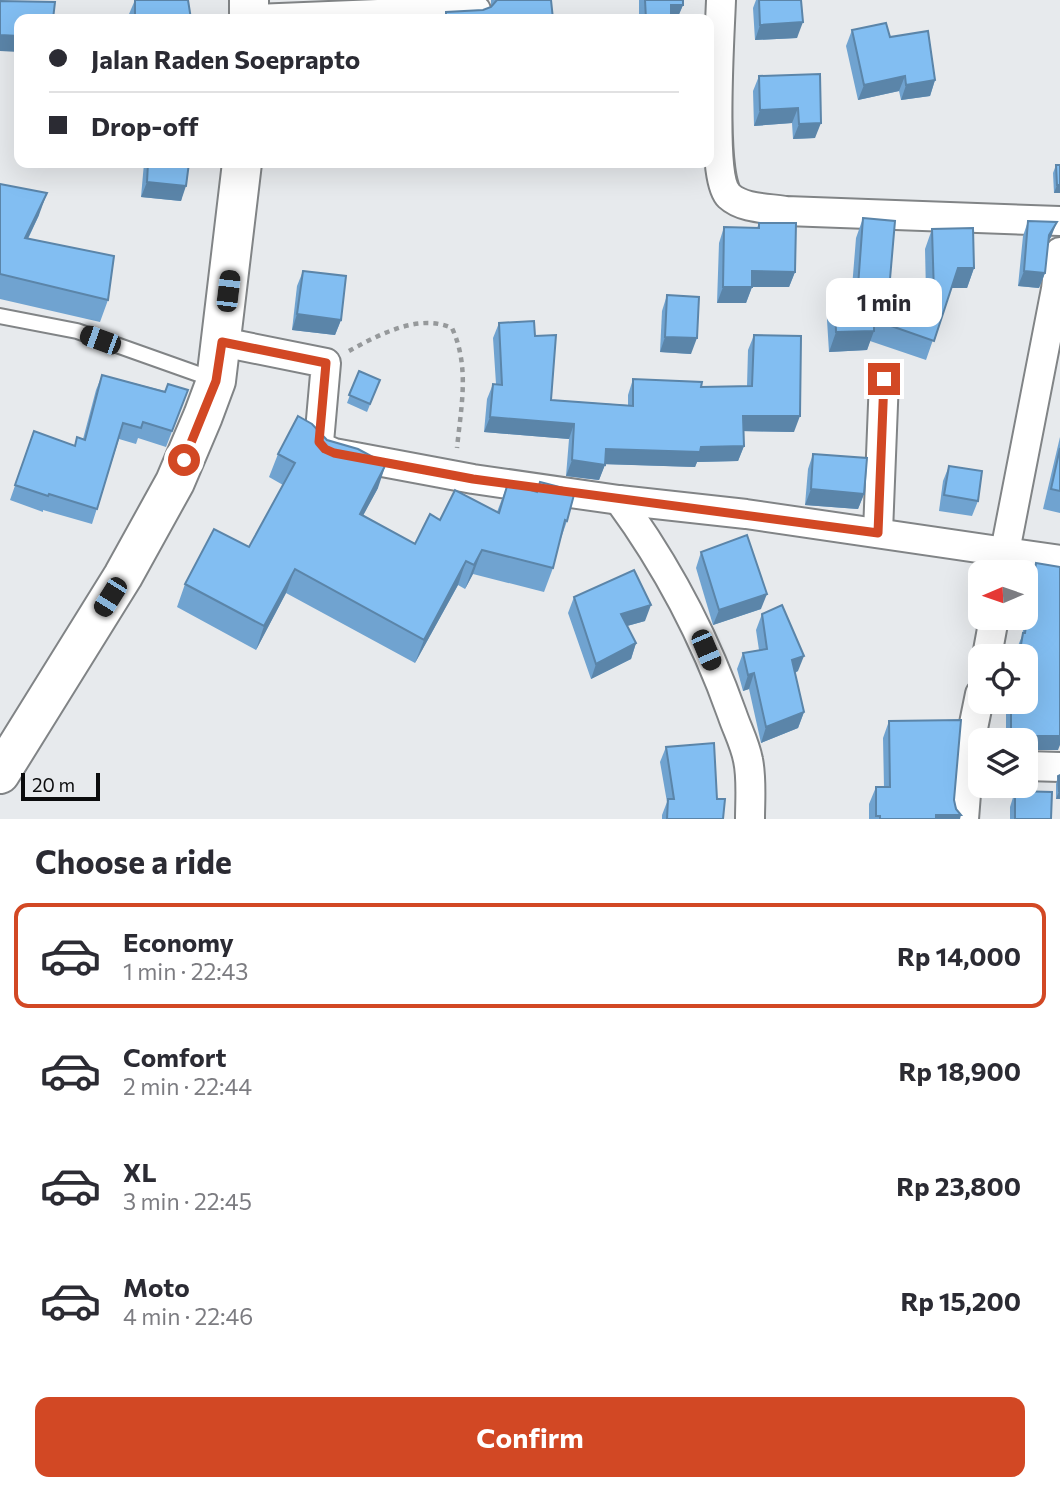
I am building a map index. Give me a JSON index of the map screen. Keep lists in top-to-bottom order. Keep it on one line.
{"scale_bar":"20 m","north":"left","page":{"banner":["Jalan Raden Soeprapto","Drop-off"],"bubble":"1 min","scale":"20 m","heading":"Choose a ride","list":[{"name":"Economy","note":"1 min · 22:43","value":"Rp 14,000"},{"name":"Comfort","note":"2 min · 22:44","value":"Rp 18,900"},{"name":"XL","note":"3 min · 22:45","value":"Rp 23,800"},{"name":"Moto","note":"4 min · 22:46","value":"Rp 15,200"}],"buttons":"Confirm"}}
